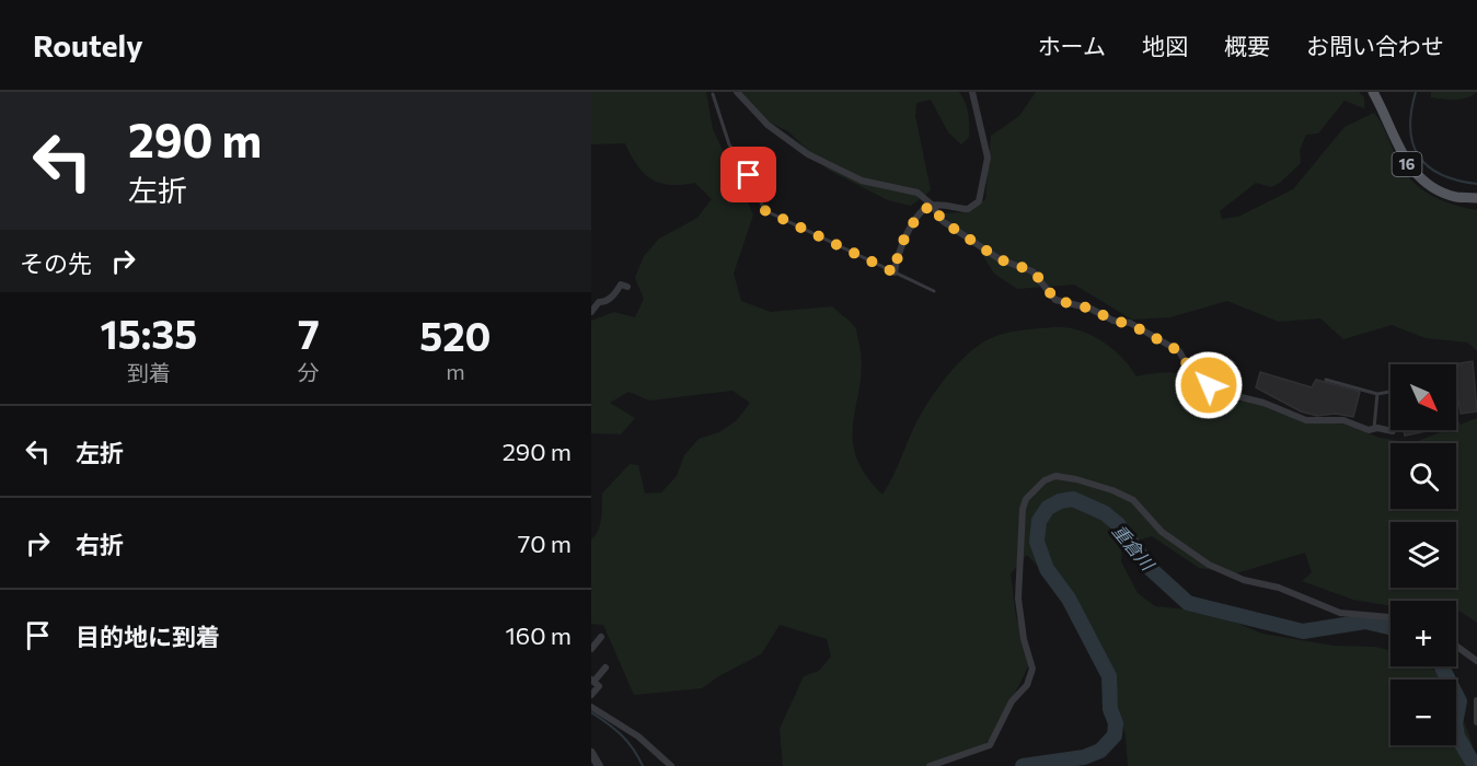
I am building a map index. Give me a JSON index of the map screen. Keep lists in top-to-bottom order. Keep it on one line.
{"streets":{"main road":["16"]},"water":["重倉川"],"north":"bottom right","page":{"header":"Routely","nav":["ホーム","地図","概要","お問い合わせ"],"turn":["290 m","左折"],"then":"その先","eta":["15:35","到着","7","分","520","m"],"map_buttons":["+","−"],"list":[{"name":"左折","value":"290 m"},{"name":"右折","value":"70 m"},{"name":"目的地に到着","value":"160 m"}]}}
